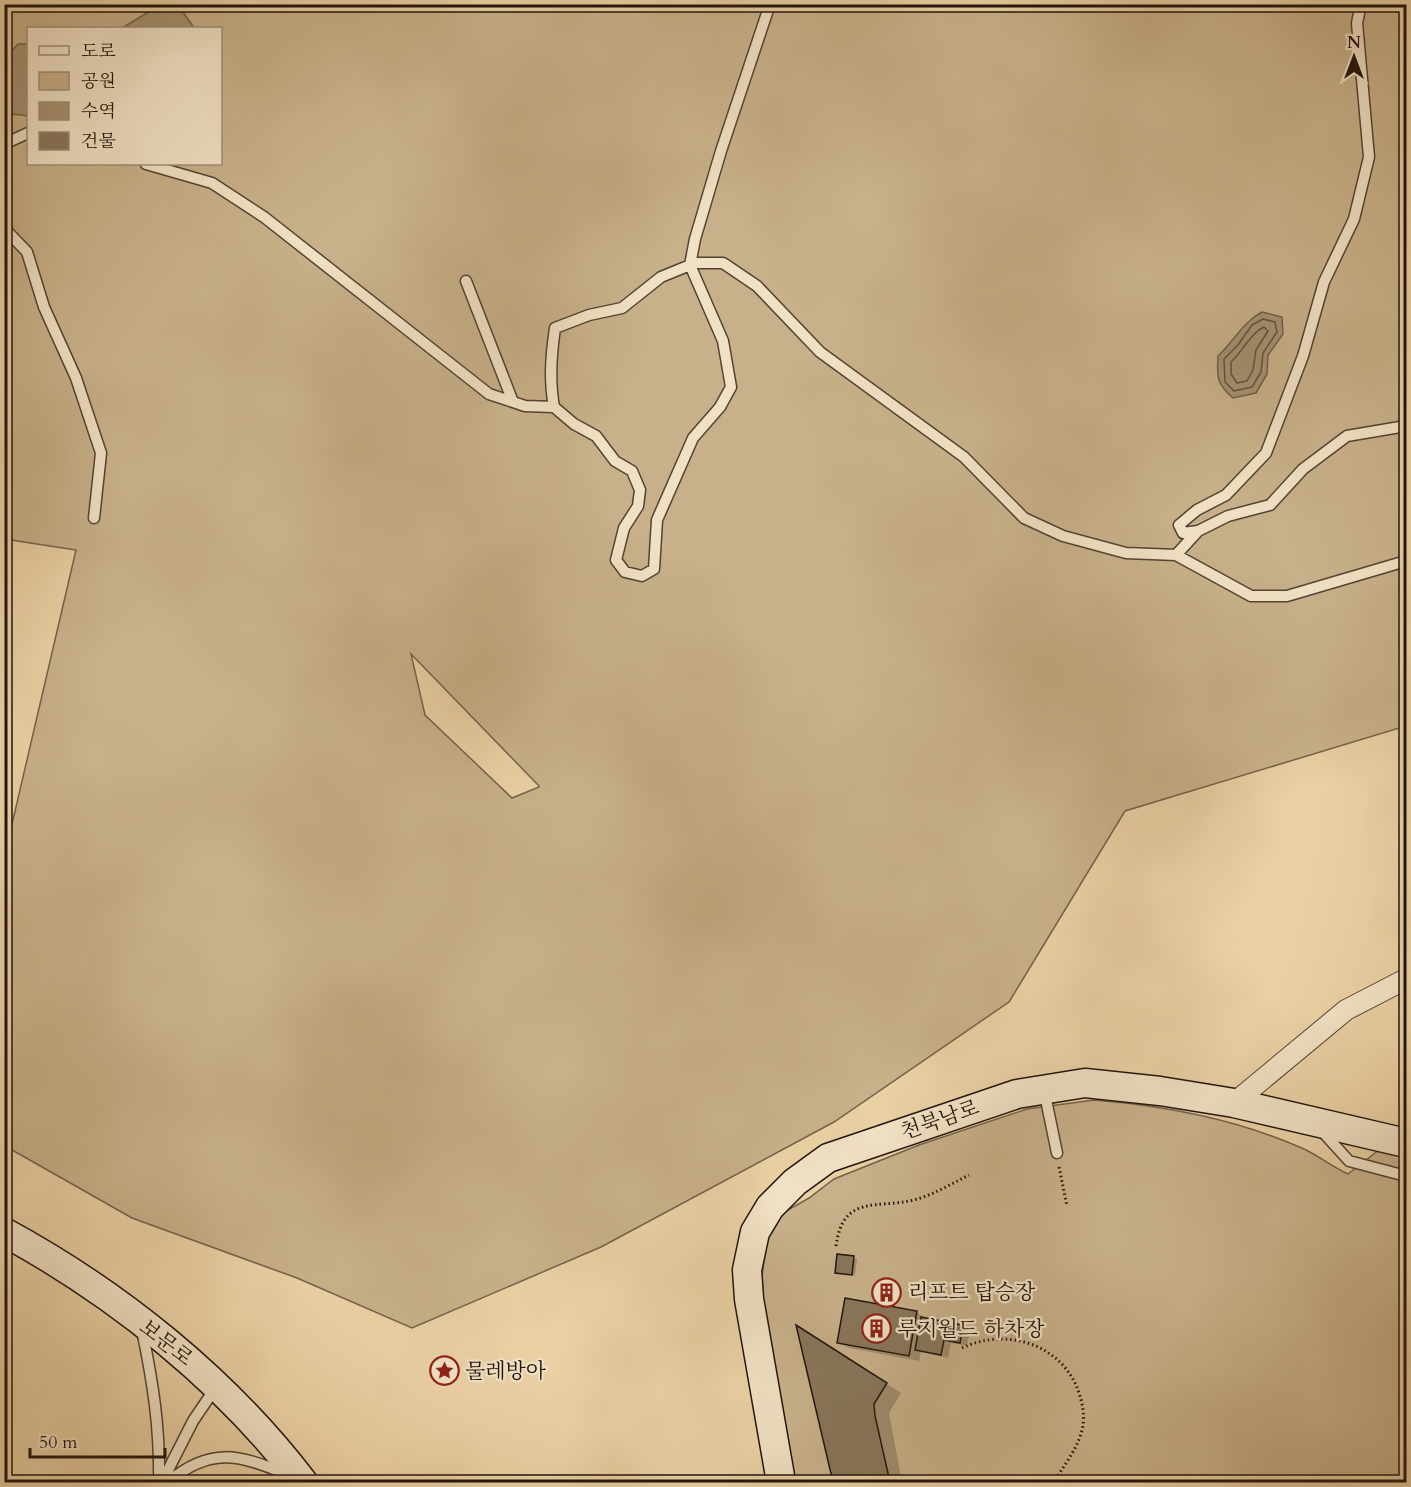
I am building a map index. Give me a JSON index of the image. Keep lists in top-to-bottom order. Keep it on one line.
{"streets":{"main road":["천북남로","보문로"]},"places":{"building":["리프트 탑승장","루지월드 하차장"],"place":["물레방아"]},"legend":["도로","공원","수역","건물"],"scale_bar":"50 m","north":"top"}
